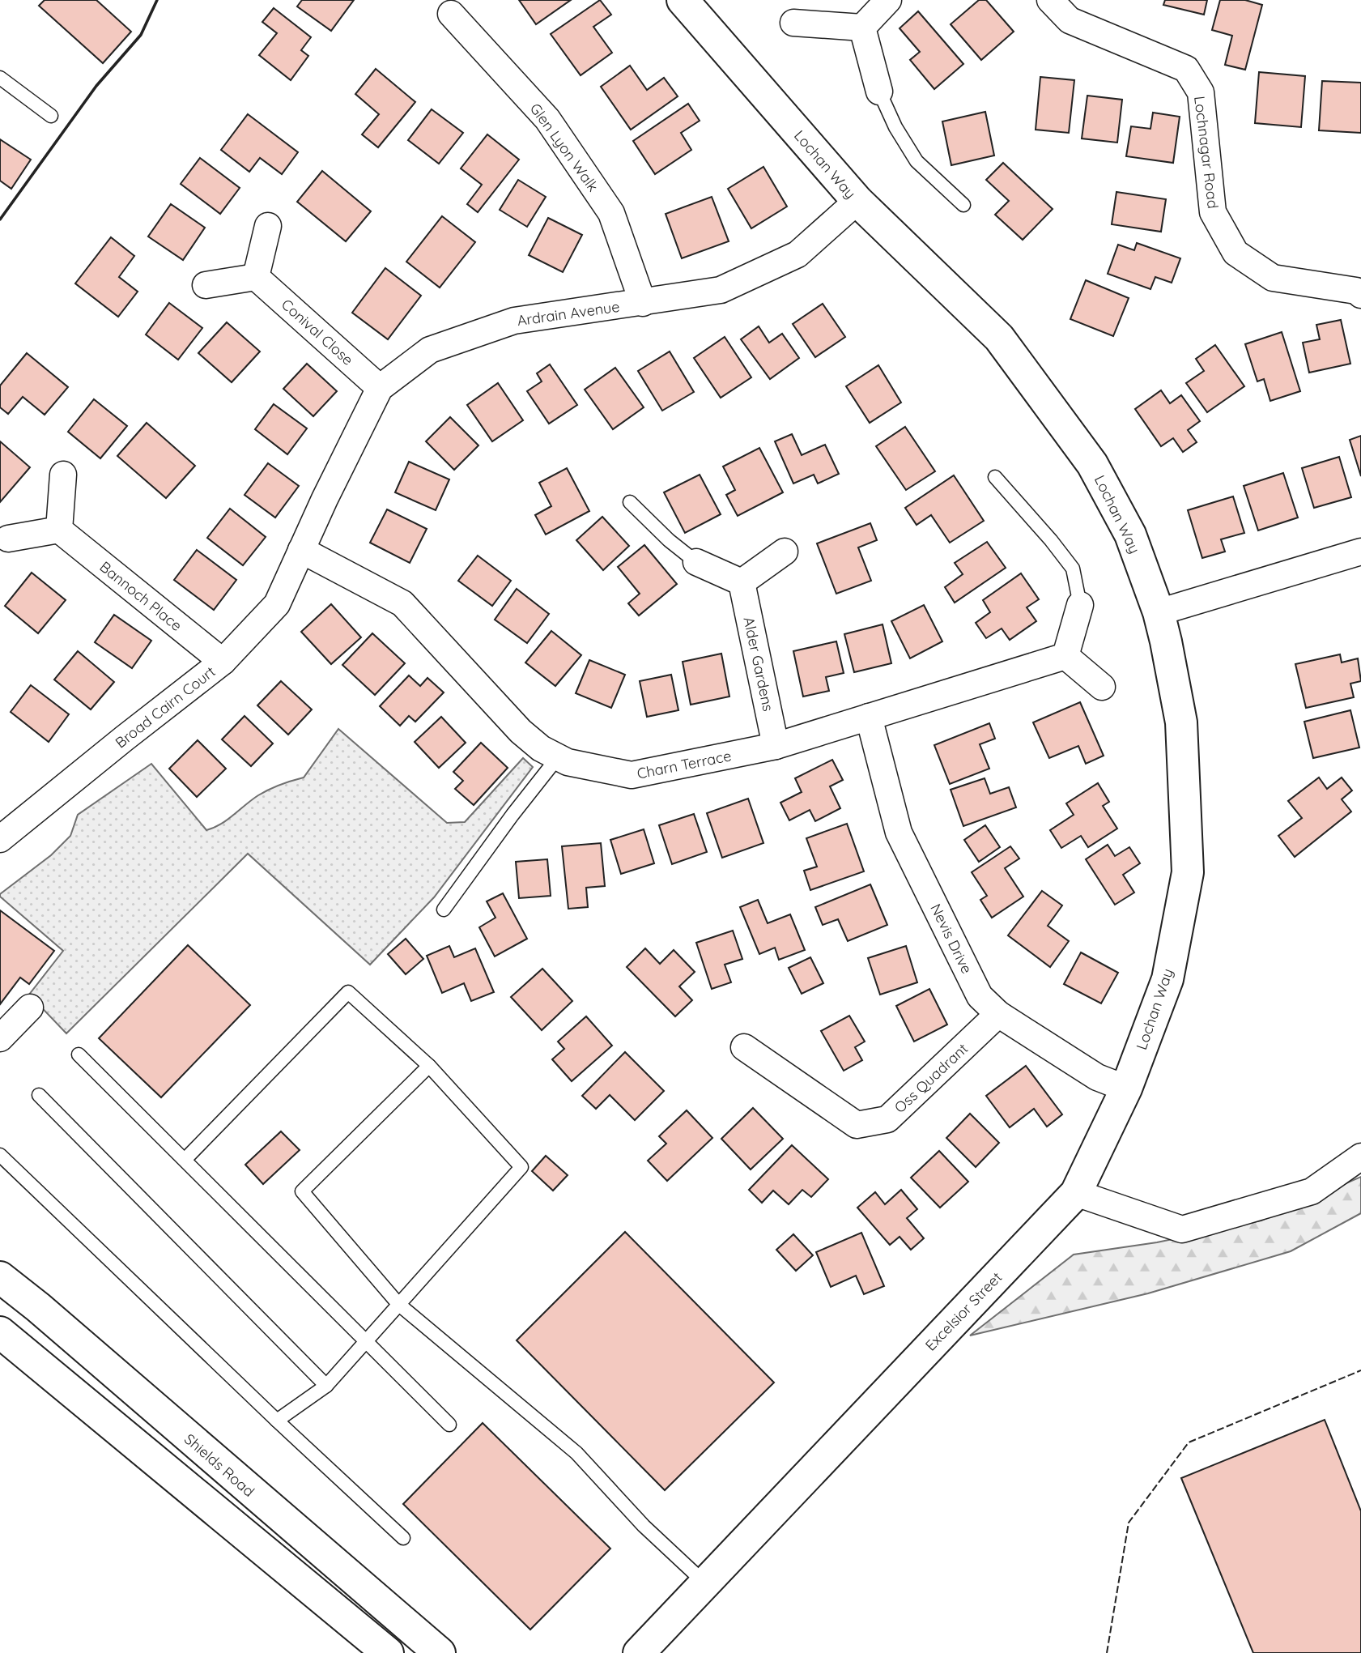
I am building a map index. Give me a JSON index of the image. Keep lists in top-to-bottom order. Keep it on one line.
{"streets":{"street":["Glen Lyon Walk","Lochnagar Road","Lochan Way","Ardrain Avenue","Conival Close","Bannoch Place","Alder Gardens","Broad Cairn Court","Charn Terrace","Nevis Drive","Oss Quadrant","Excelsior Street","Shields Road"]},"crossings":[["Glen Lyon Walk","Ardrain Avenue"],["Lochan Way","Ardrain Avenue"],["Lochan Way","Nevis Drive"],["Lochan Way","Excelsior Street"],["Ardrain Avenue","Conival Close"],["Ardrain Avenue","Broad Cairn Court"],["Ardrain Avenue","Charn Terrace"],["Bannoch Place","Broad Cairn Court"],["Alder Gardens","Charn Terrace"],["Broad Cairn Court","Charn Terrace"],["Charn Terrace","Nevis Drive"],["Nevis Drive","Oss Quadrant"]]}
